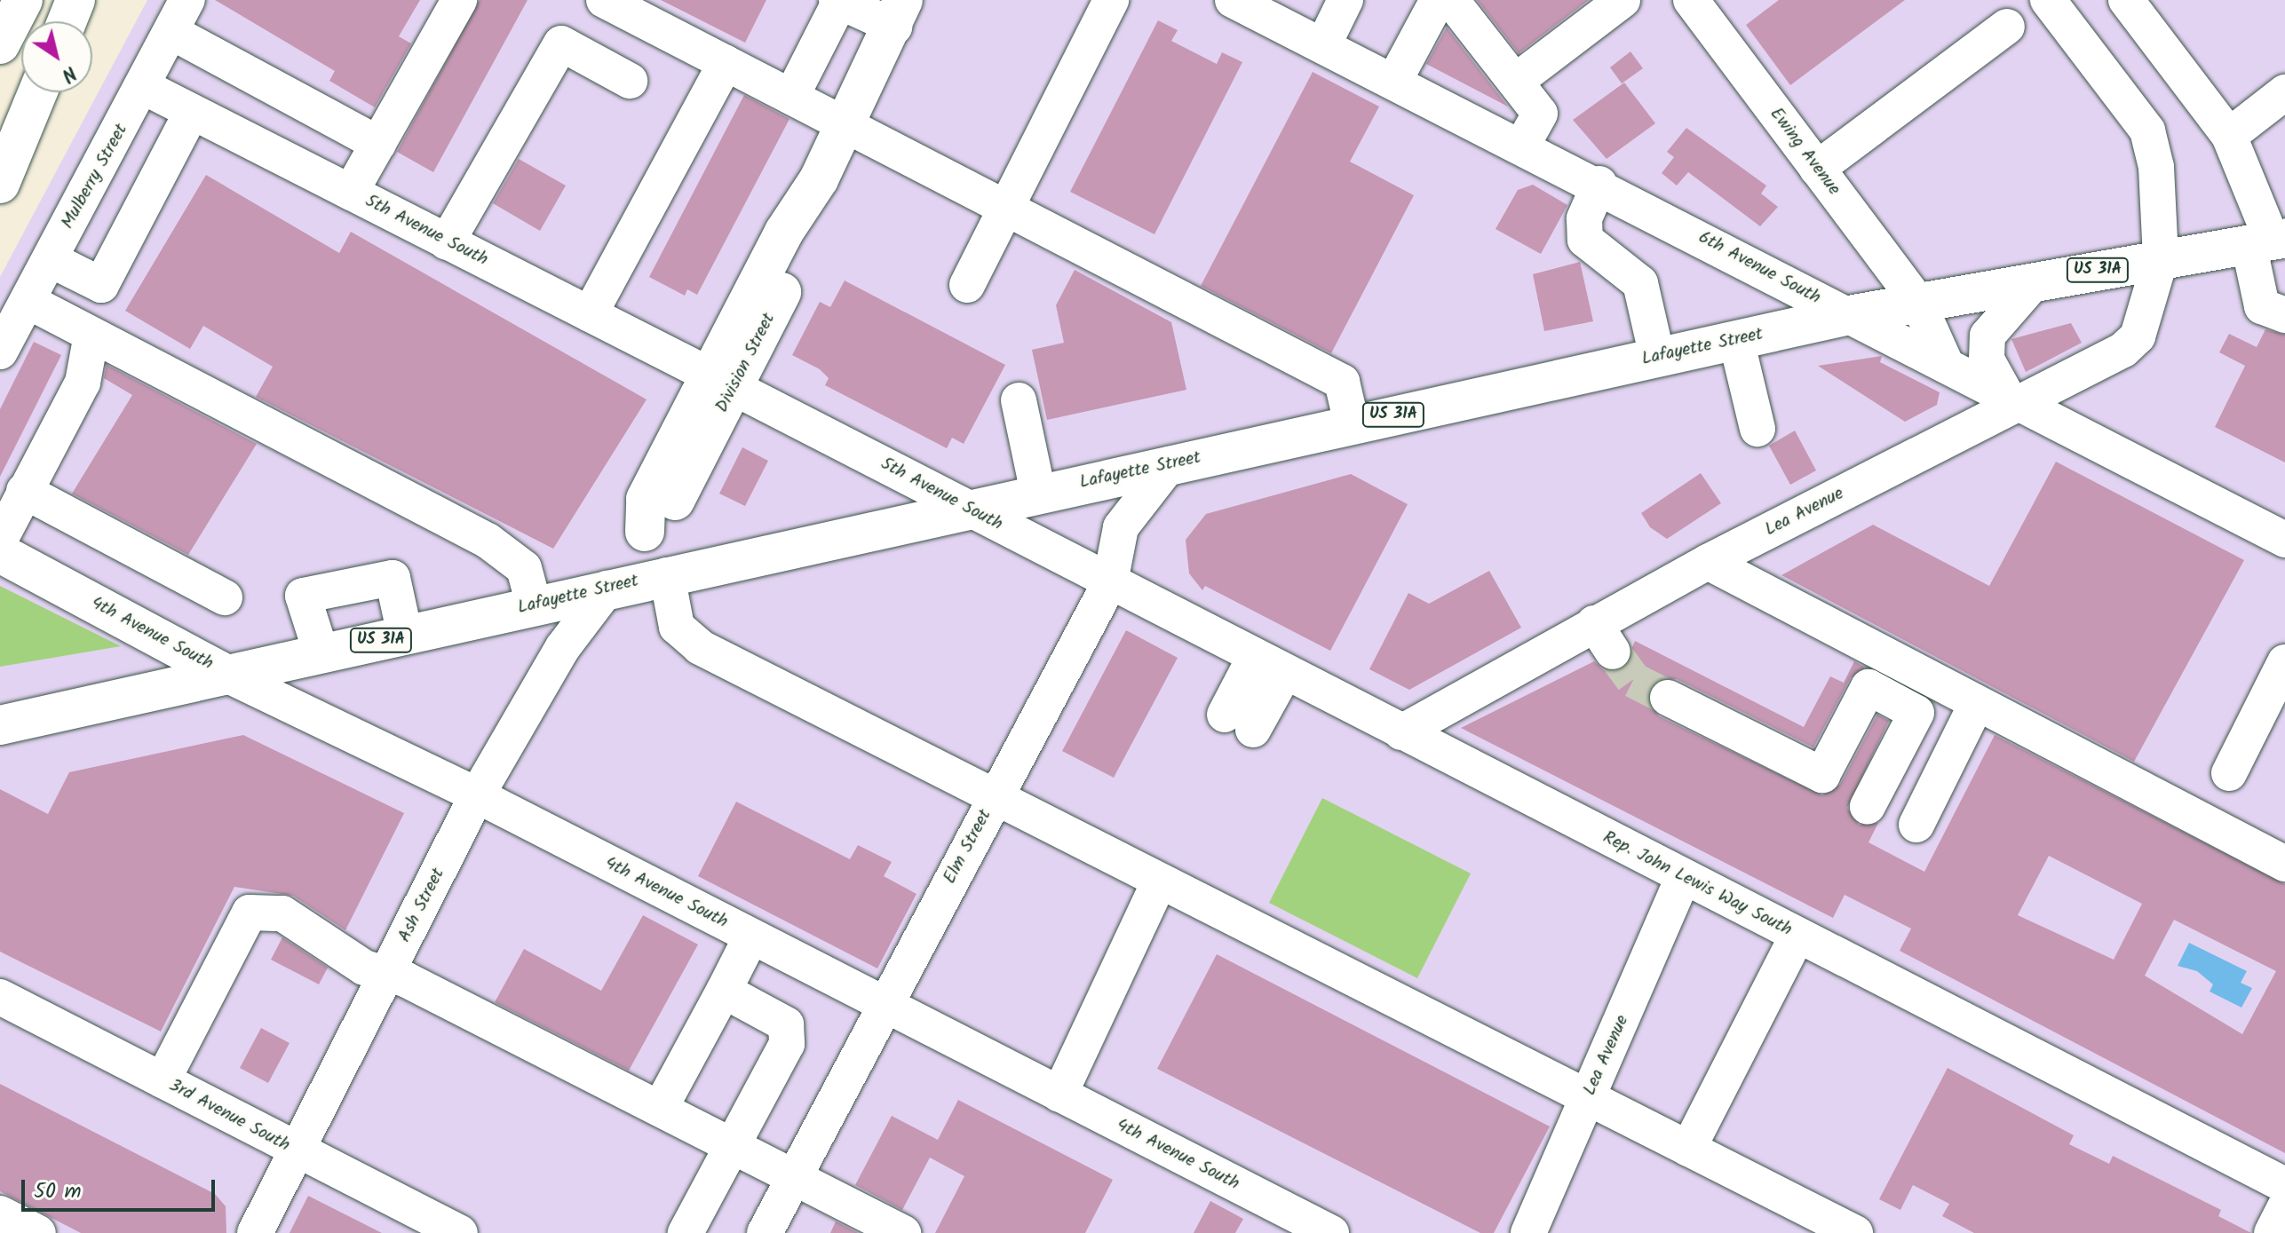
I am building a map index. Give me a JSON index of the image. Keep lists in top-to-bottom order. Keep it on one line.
{"streets":{"main road":["US 31A","Lafayette Street","Division Street","4th Avenue South"],"street":["Ewing Avenue","Mulberry Street","5th Avenue South","6th Avenue South","Lea Avenue","Elm Street","Rep. John Lewis Way South","Ash Street","3rd Avenue South"]},"crossings":[["Ewing Avenue","6th Avenue South"],["Ewing Avenue","Lafayette Street"],["Mulberry Street","5th Avenue South"],["5th Avenue South","Lafayette Street"],["5th Avenue South","Division Street"],["5th Avenue South","Elm Street"],["5th Avenue South","Rep. John Lewis Way South"],["6th Avenue South","Lafayette Street"],["6th Avenue South","Lea Avenue"],["Lafayette Street","Division Street"],["Lafayette Street","Lea Avenue"],["Lafayette Street","4th Avenue South"],["Lafayette Street","Elm Street"],["Lafayette Street","Ash Street"],["Division Street","Ash Street"],["Lea Avenue","Rep. John Lewis Way South"],["4th Avenue South","Elm Street"],["4th Avenue South","Ash Street"],["Elm Street","Rep. John Lewis Way South"],["Ash Street","3rd Avenue South"]],"scale_bar":"50 m","north":"bottom right"}
